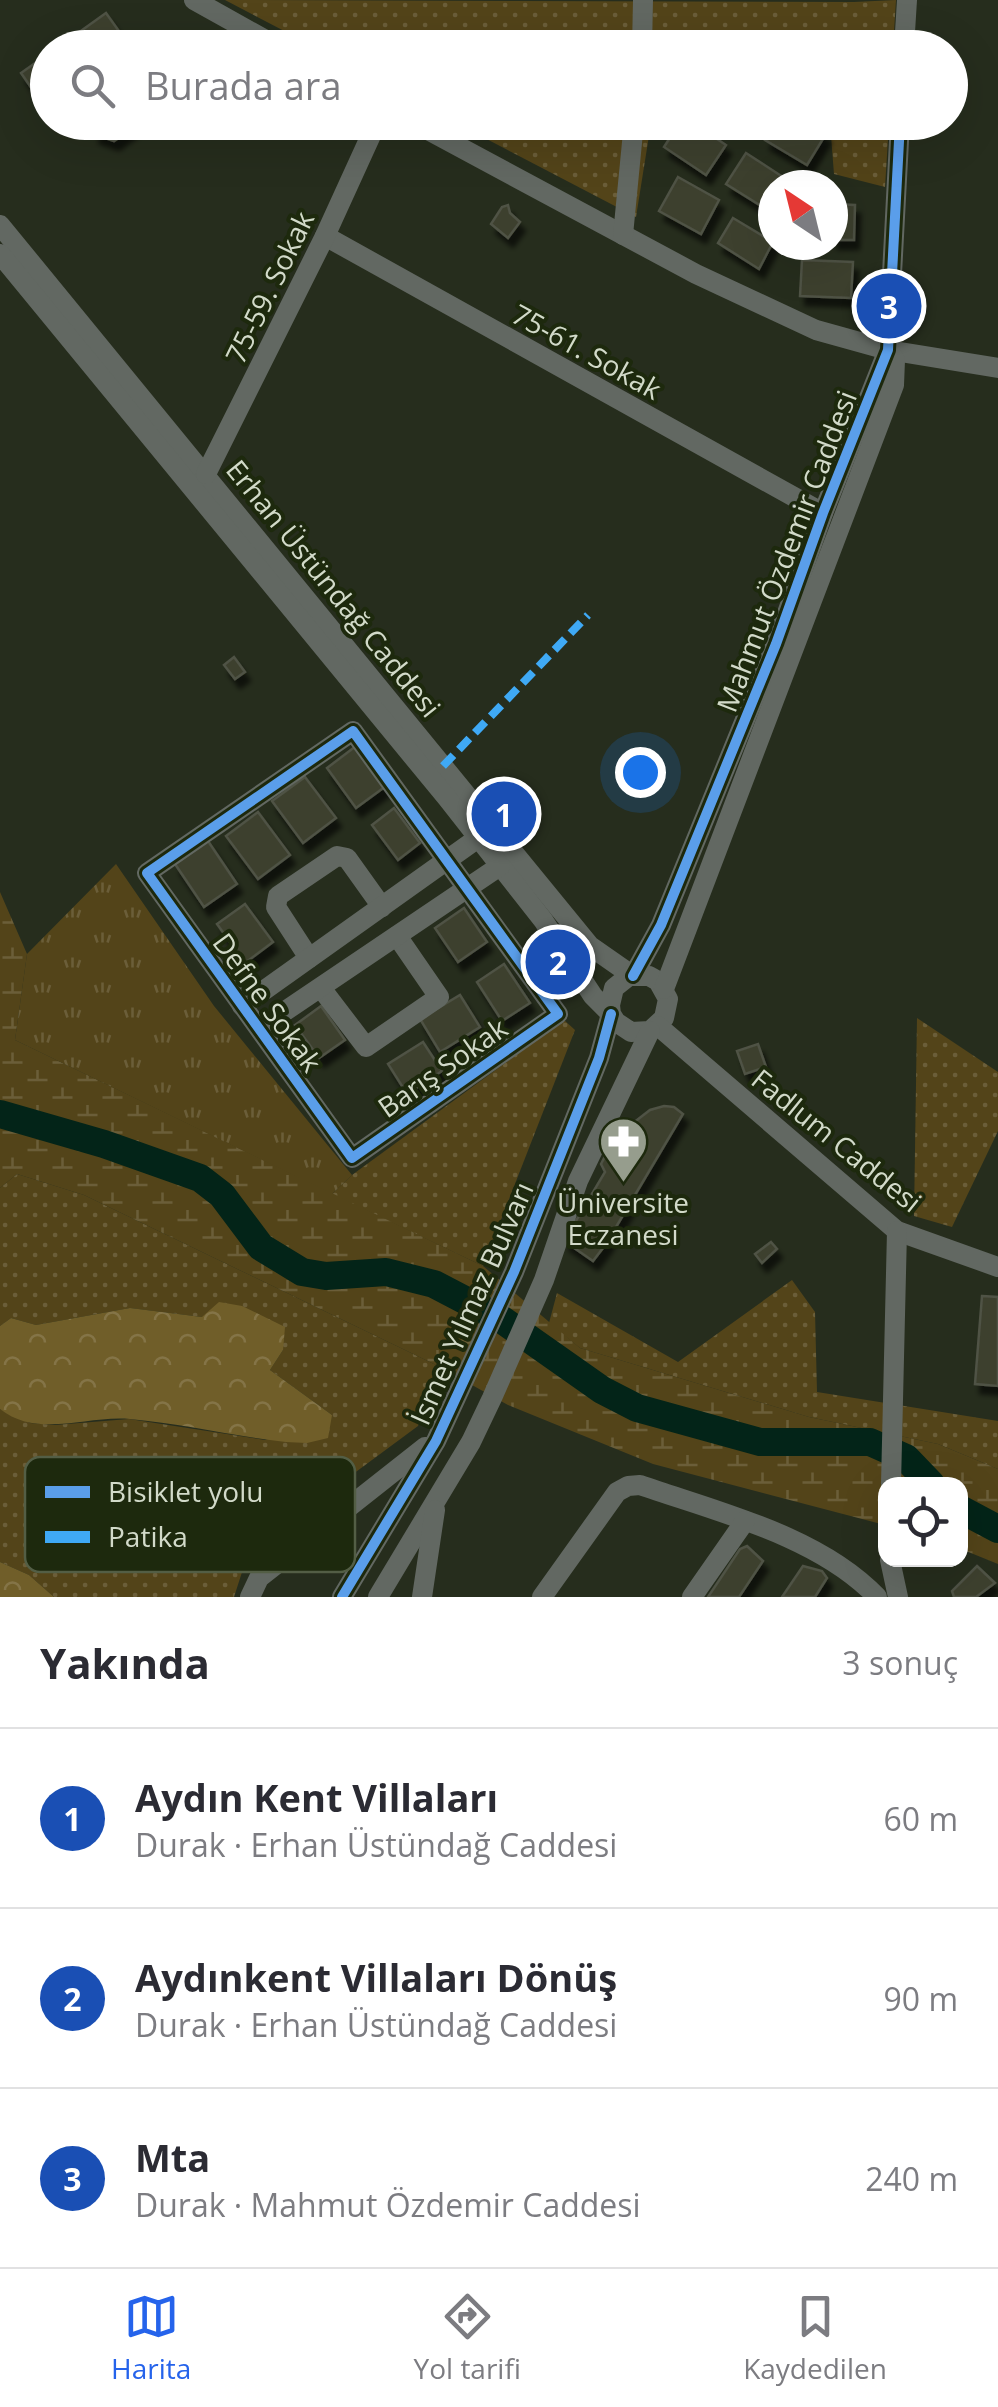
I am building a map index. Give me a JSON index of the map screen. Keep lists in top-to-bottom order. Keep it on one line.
{"streets":{"street":["75-59. Sokak","75-61. Sokak","Mahmut Özdemir Caddesi","Erhan Üstündağ Caddesi","Defne Sokak","Barış Sokak","Fadlum Caddesi","İsmet Yılmaz Bulvarı"]},"crossings":[["75-59. Sokak","75-61. Sokak"],["75-59. Sokak","Erhan Üstündağ Caddesi"],["75-61. Sokak","Mahmut Özdemir Caddesi"],["Mahmut Özdemir Caddesi","Erhan Üstündağ Caddesi"],["Mahmut Özdemir Caddesi","Fadlum Caddesi"],["Mahmut Özdemir Caddesi","İsmet Yılmaz Bulvarı"],["Erhan Üstündağ Caddesi","Fadlum Caddesi"],["Erhan Üstündağ Caddesi","İsmet Yılmaz Bulvarı"],["Defne Sokak","Barış Sokak"],["Fadlum Caddesi","İsmet Yılmaz Bulvarı"]],"places":{"pharmacy":["Üniversite Eczanesi"]},"legend":["Bisiklet yolu","Patika"],"north":"top left","page":{"search":"Burada ara","pins":["3","1","2"],"heading":["Yakında","3 sonuç"],"list":[{"mark":"1","name":"Aydın Kent Villaları","note":"Durak · Erhan Üstündağ Caddesi","value":"60 m"},{"mark":"2","name":"Aydınkent Villaları Dönüş","note":"Durak · Erhan Üstündağ Caddesi","value":"90 m"},{"mark":"3","name":"Mta","note":"Durak · Mahmut Özdemir Caddesi","value":"240 m"}],"nav":["Harita","Yol tarifi","Kaydedilen"]}}
